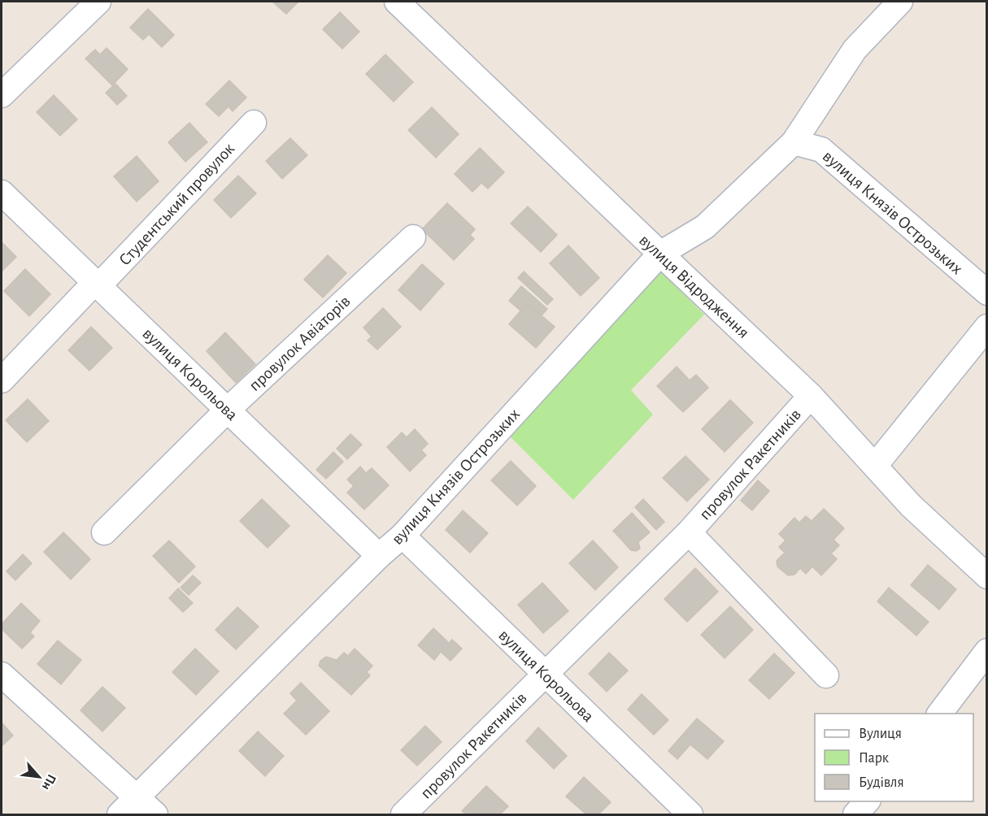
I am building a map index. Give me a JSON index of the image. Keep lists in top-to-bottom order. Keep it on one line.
{"streets":{"street":["Студентський провулок","вулиця Князів Острозьких","вулиця Відродження","провулок Авіаторів","вулиця Корольова","провулок Ракетників"]},"crossings":[["Студентський провулок","вулиця Корольова"],["вулиця Князів Острозьких","вулиця Відродження"],["вулиця Князів Острозьких","вулиця Корольова"],["вулиця Відродження","провулок Ракетників"],["провулок Авіаторів","вулиця Корольова"],["вулиця Корольова","провулок Ракетників"]],"legend":["Вулиця","Парк","Будівля"],"north":"bottom right"}
